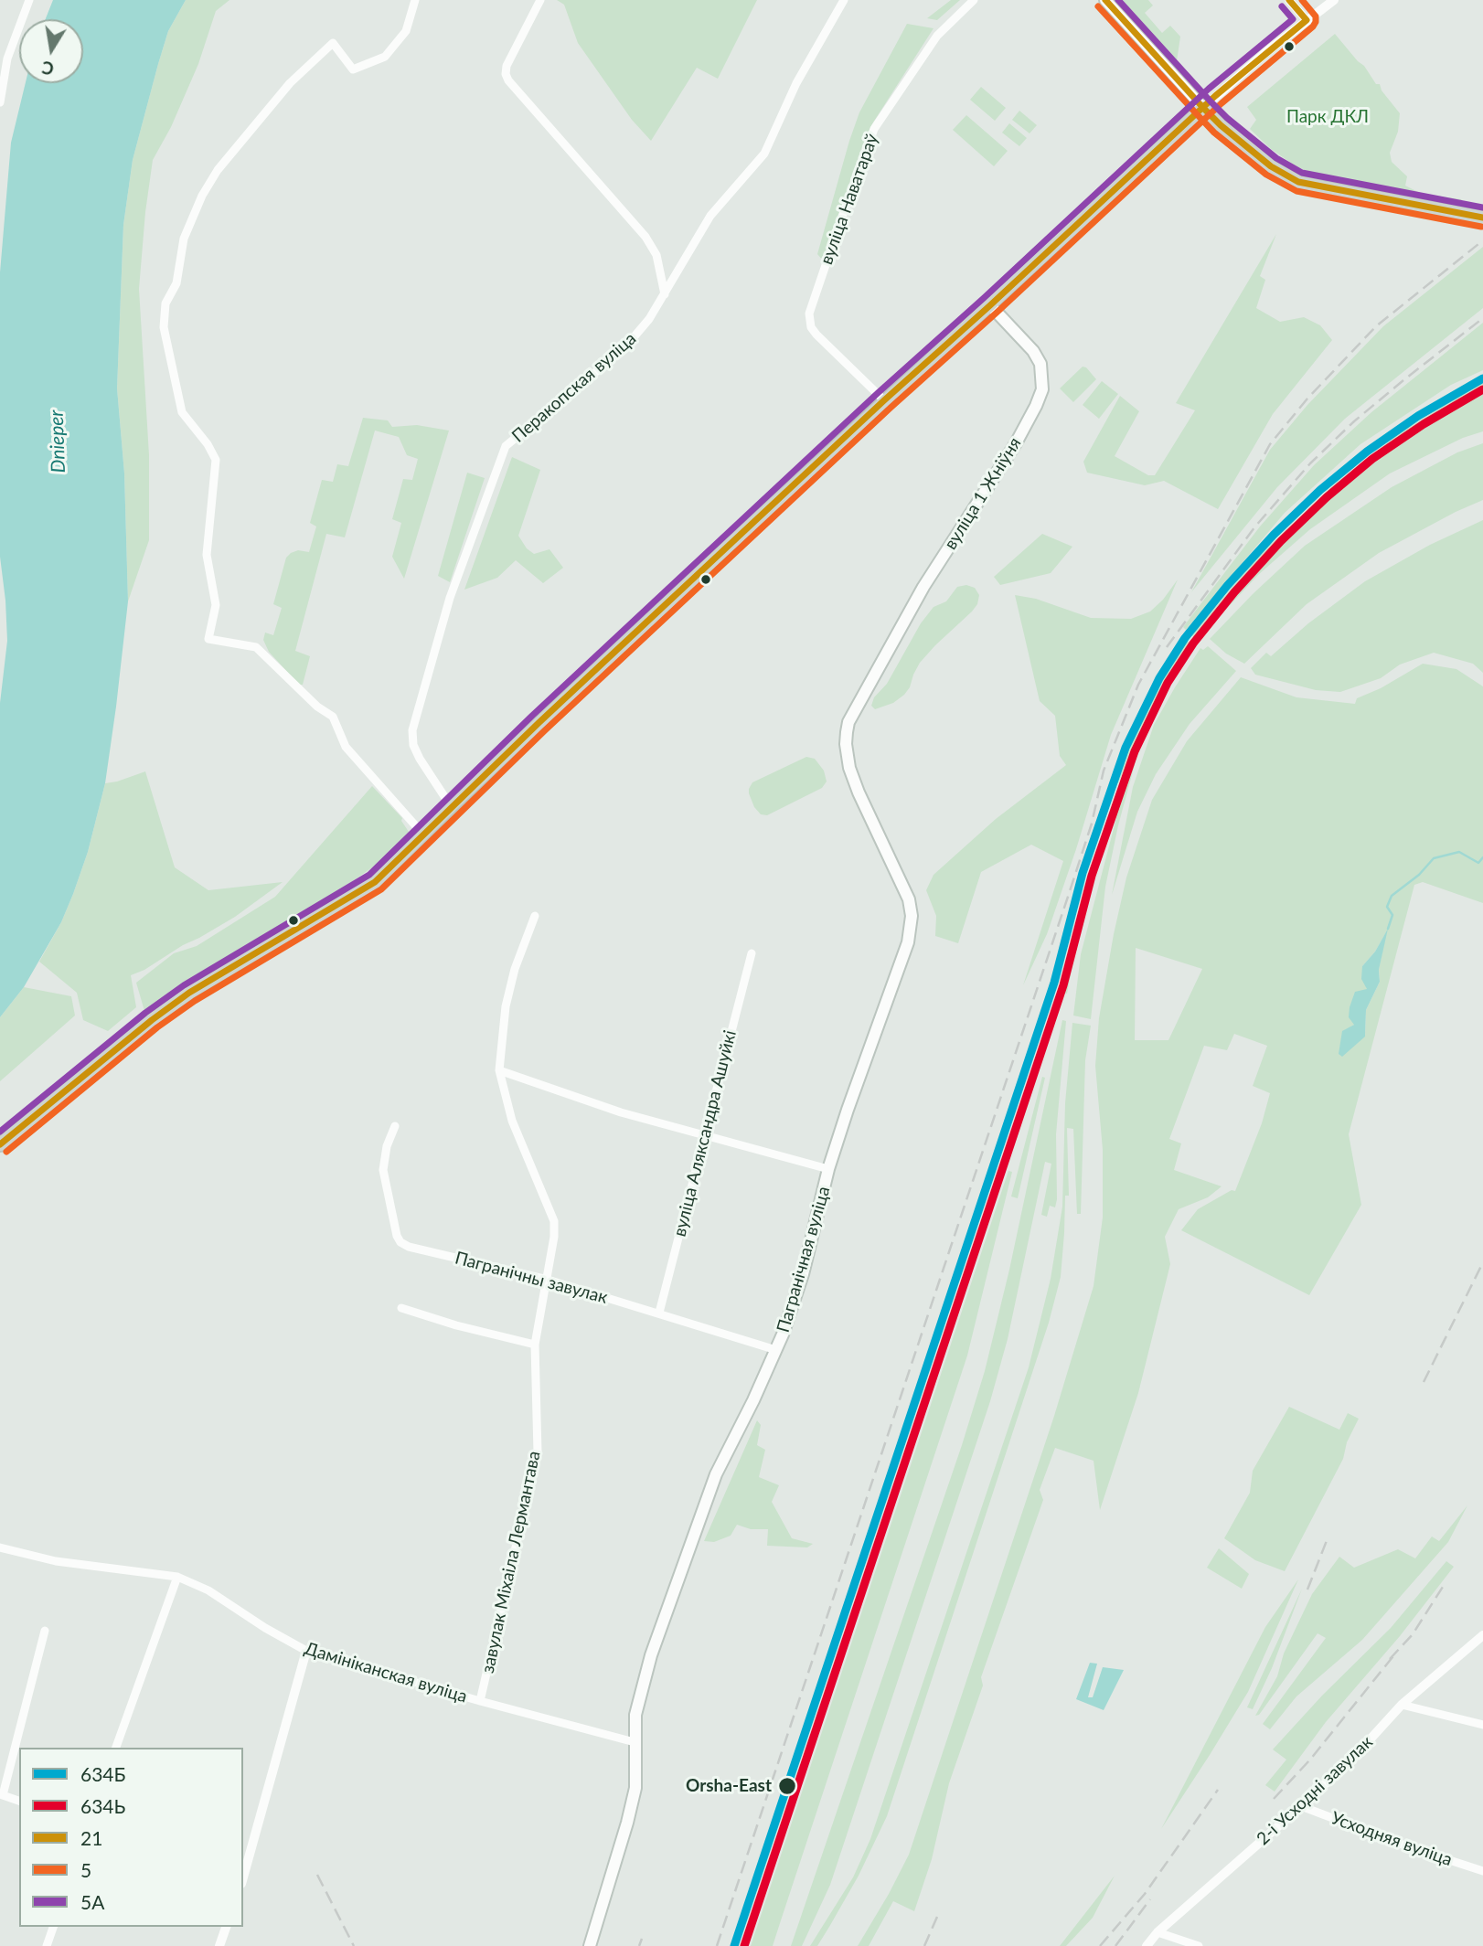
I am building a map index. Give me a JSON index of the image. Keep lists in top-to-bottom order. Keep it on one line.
{"streets":{"main road":["вуліца 1 Жніўня","Пагранічная вуліца"],"street":["вуліца Наватараў","Перакопская вуліца","вуліца Аляксандра Ашуйкі","Пагранічны завулак","завулак Міхаіла Лермантава","Дамініканская вуліца","2-і Усходні завулак","Усходняя вуліца"]},"crossings":[["вуліца 1 Жніўня","Пагранічная вуліца"],["вуліца Аляксандра Ашуйкі","Пагранічны завулак"],["Пагранічная вуліца","Пагранічны завулак"],["Пагранічная вуліца","Дамініканская вуліца"],["Пагранічны завулак","завулак Міхаіла Лермантава"],["завулак Міхаіла Лермантава","Дамініканская вуліца"],["2-і Усходні завулак","Усходняя вуліца"]],"water":["Dnieper"],"parks":["Парк ДКЛ"],"places":["Orsha-East"],"lines":["transit line 21","transit line 5","transit line 5А","transit line 634Б","transit line 634Ь"],"legend":["634Б","634Ь","21","5","5А"],"north":"bottom"}
